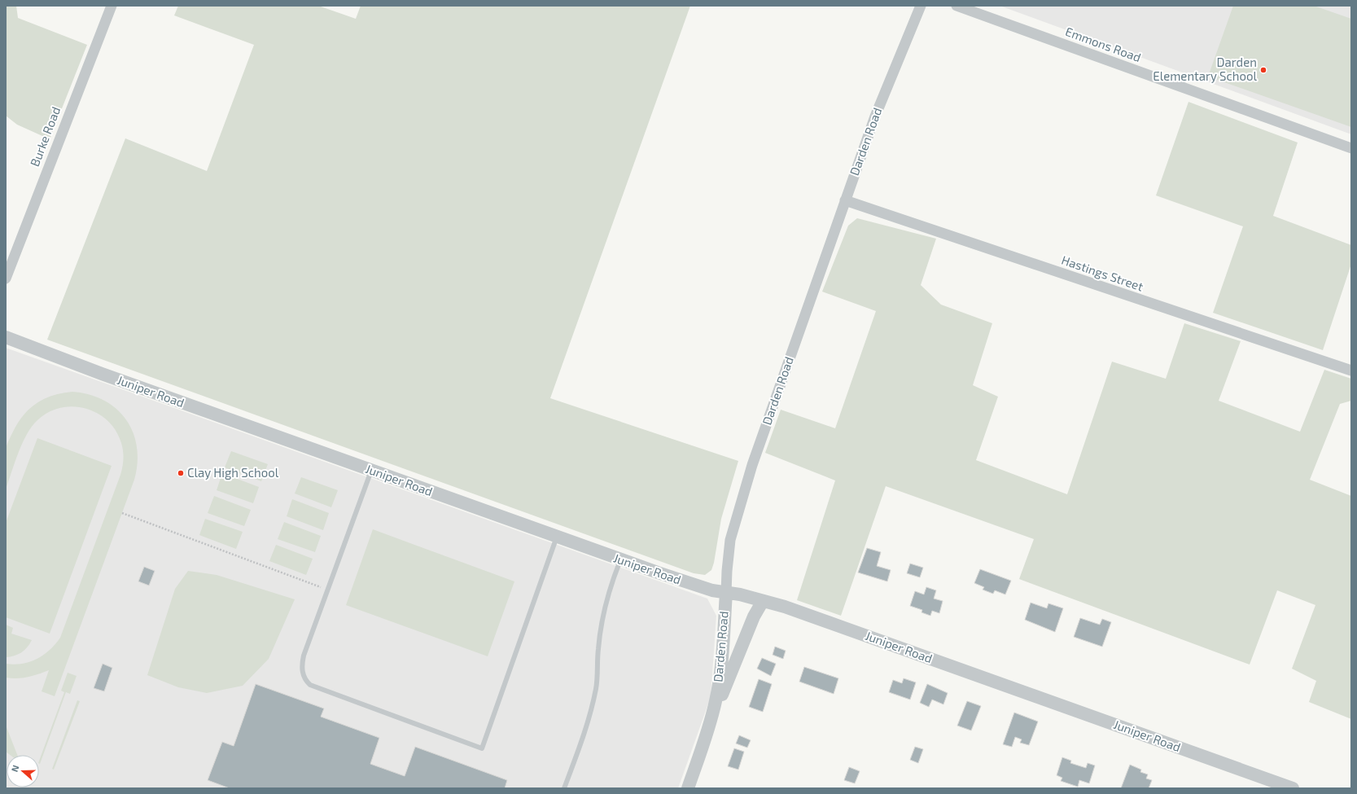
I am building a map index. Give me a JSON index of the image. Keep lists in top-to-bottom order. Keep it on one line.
{"streets":{"street":["Emmons Road","Burke Road","Darden Road","Hastings Street","Juniper Road"]},"crossings":[["Darden Road","Hastings Street"],["Darden Road","Juniper Road"]],"places":["Darden Elementary School","Clay High School"],"north":"left"}
